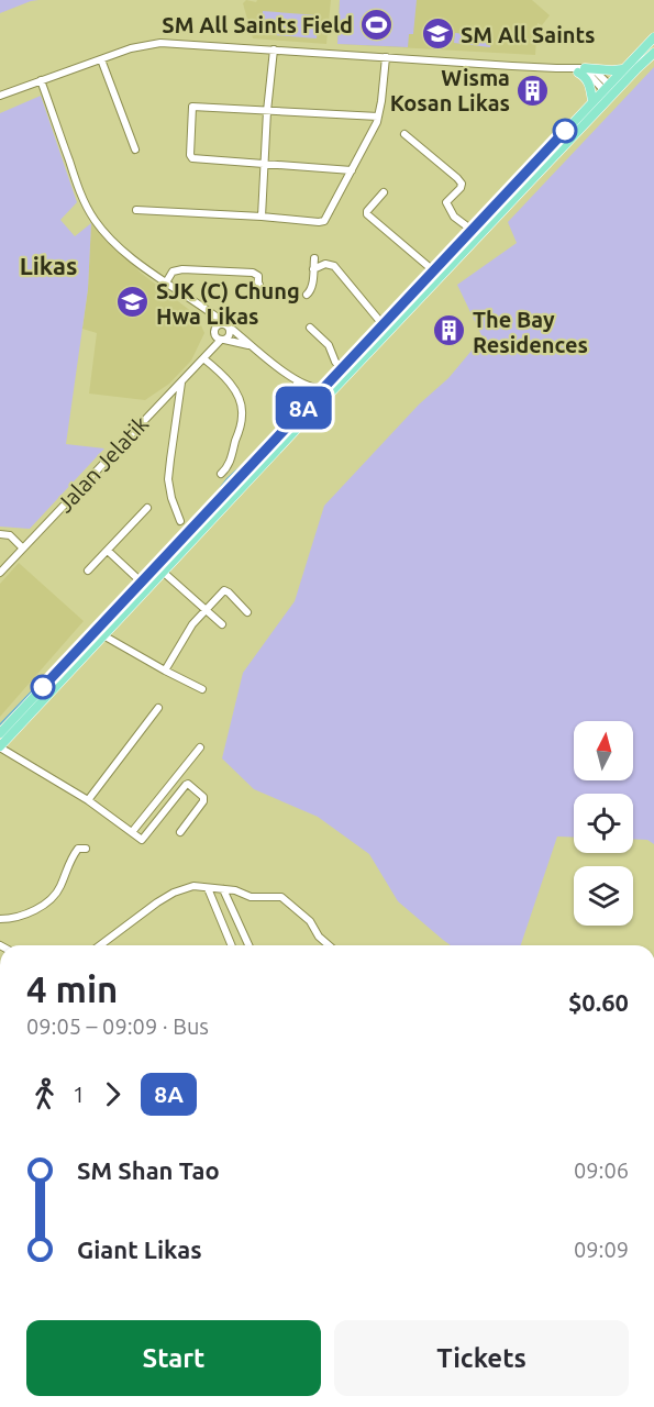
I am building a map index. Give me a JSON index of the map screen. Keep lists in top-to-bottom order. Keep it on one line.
{"streets":{"street":["Jalan Jelatik"]},"districts":["Likas"],"places":{"sports":["SM All Saints Field"],"school or university":["SM All Saints","SJK (C) Chung Hwa Likas"],"building":["Wisma Kosan Likas","The Bay Residences"]},"lines":["bus line 8A"],"north":"top","page":{"on_map":"8A","heading":["4 min","09:05 – 09:09 · Bus","$0.60"],"legs":["1","8A"],"list":[{"name":"SM Shan Tao","value":"09:06"},{"name":"Giant Likas","value":"09:09"}],"buttons":["Start","Tickets"]}}
